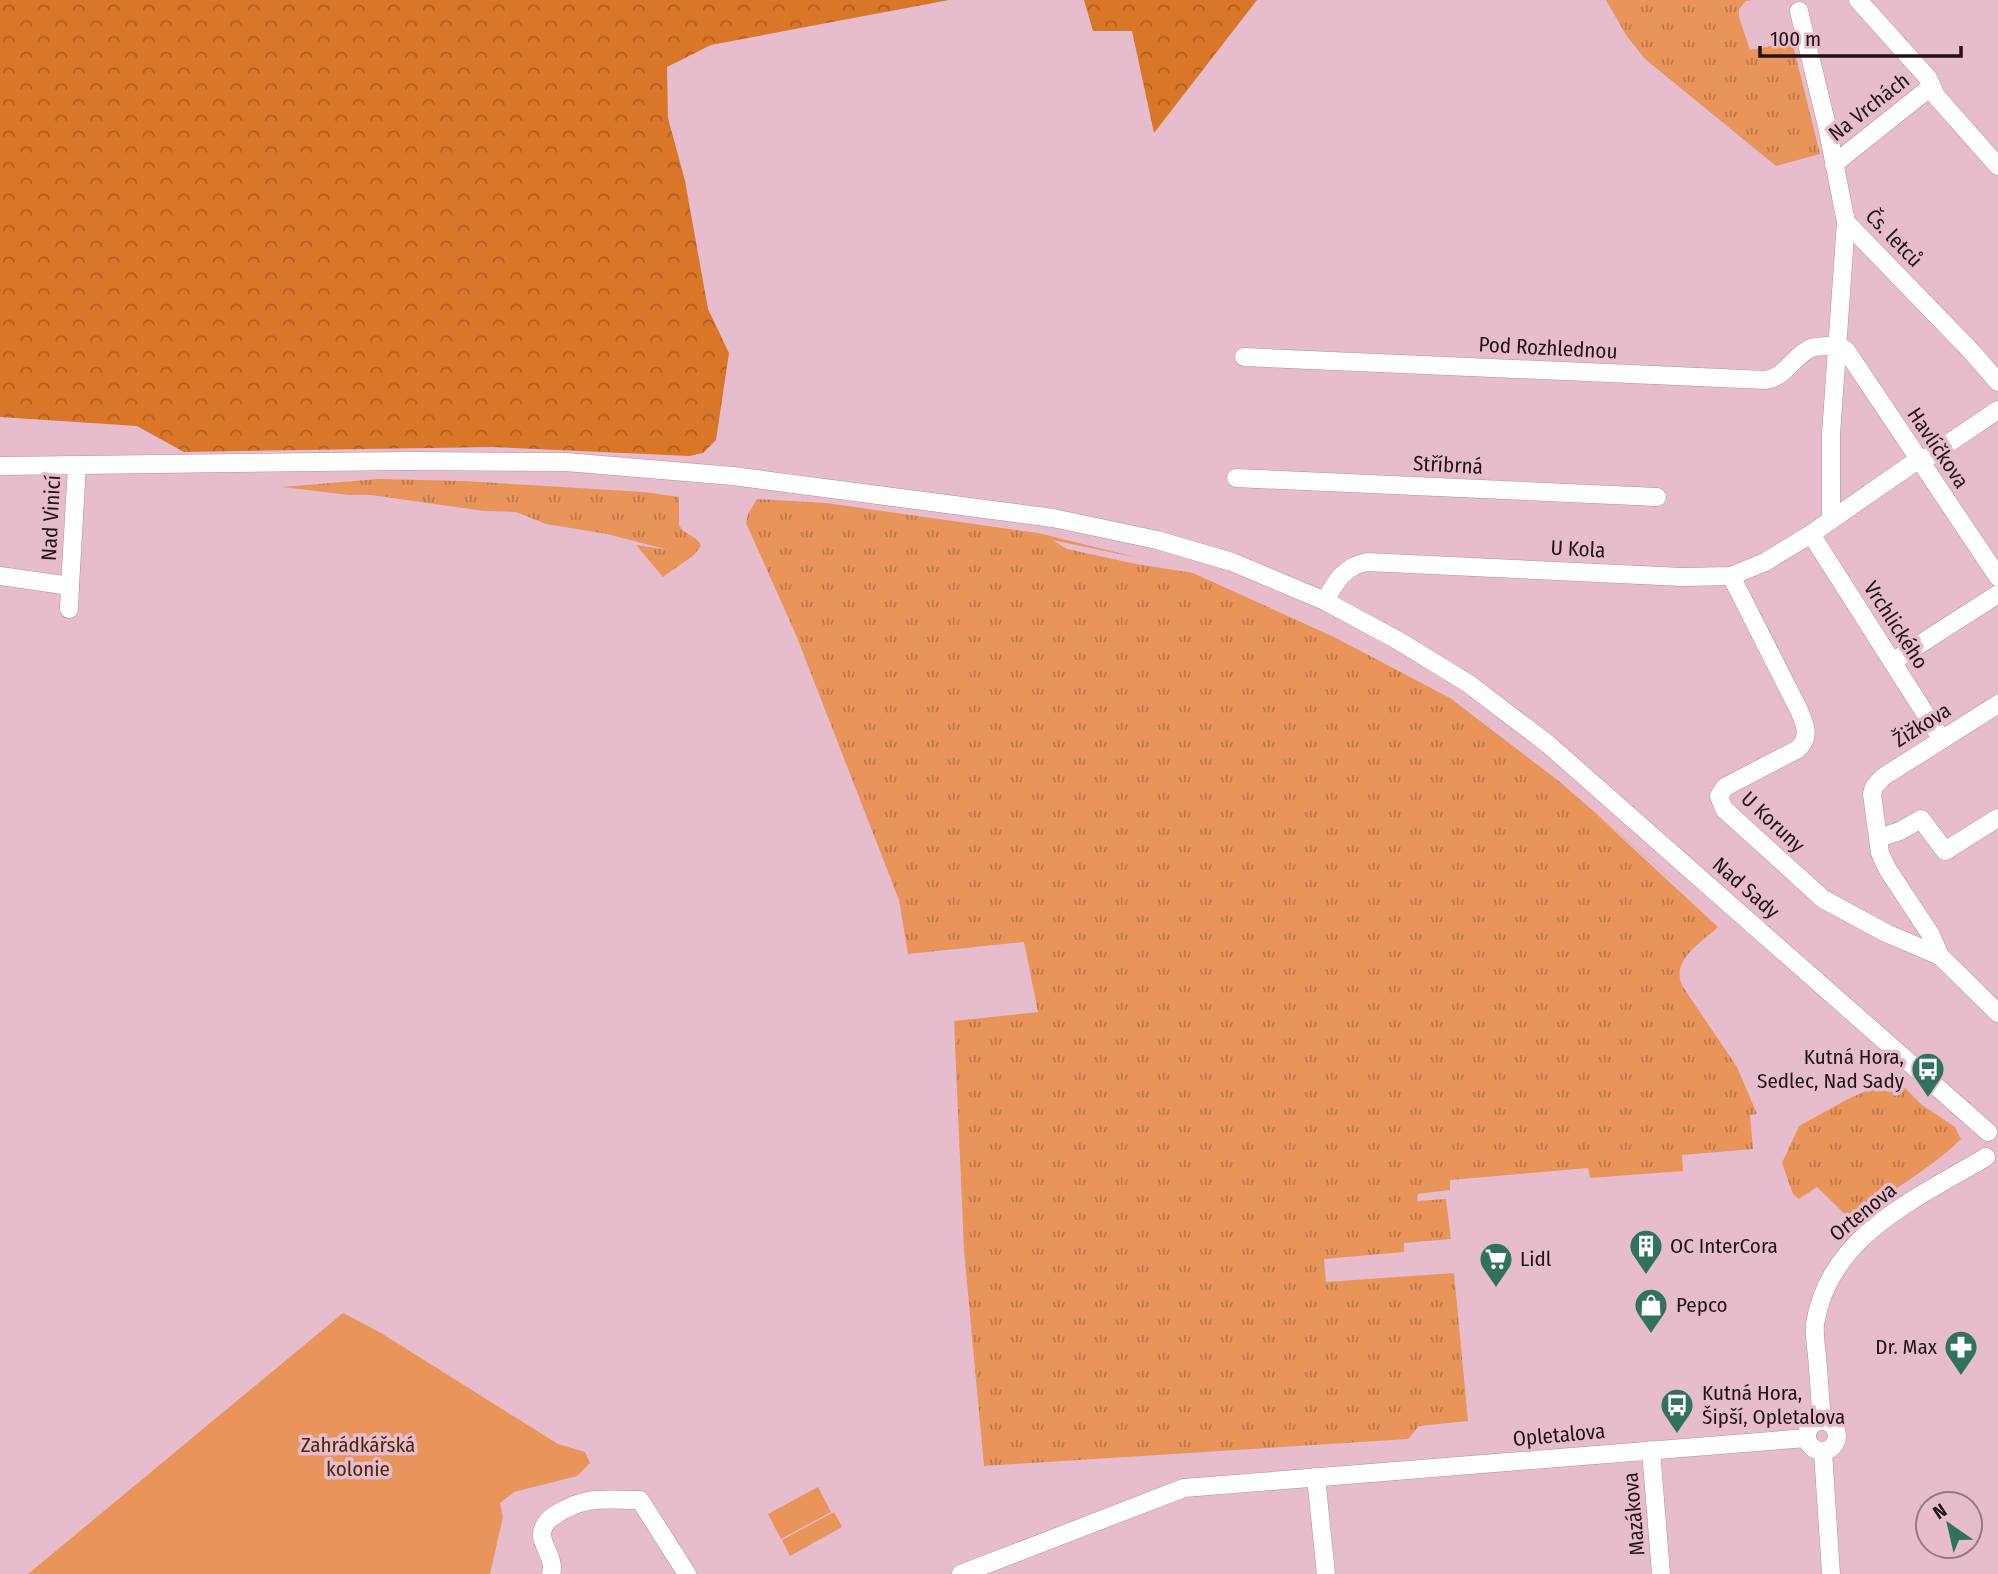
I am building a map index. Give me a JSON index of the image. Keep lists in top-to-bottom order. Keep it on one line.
{"streets":{"street":["Na Vrchách","Čs. letců","Pod Rozhlednou","Havlíčkova","Stříbrná","Nad Vinicí","U Kola","Vrchlického","Žižkova","U Koruny","Nad Sady","Ortenova","Opletalova","Mazákova"]},"crossings":[["Na Vrchách","Čs. letců"],["Pod Rozhlednou","Havlíčkova"],["Havlíčkova","U Kola"],["Nad Vinicí","Nad Sady"],["U Kola","Vrchlického"],["U Kola","U Koruny"],["U Kola","Nad Sady"],["Vrchlického","Žižkova"],["Žižkova","U Koruny"],["Nad Sady","Ortenova"],["Ortenova","Opletalova"],["Opletalova","Mazákova"]],"parks":["Zahrádkářská kolonie"],"places":{"bus stop":["Kutná Hora, Sedlec, Nad Sady","Kutná Hora, Šipší, Opletalova"],"building":["OC InterCora"],"supermarket":["Lidl"],"shop":["Pepco"],"pharmacy":["Dr. Max"]},"scale_bar":"100 m","north":"top left"}
